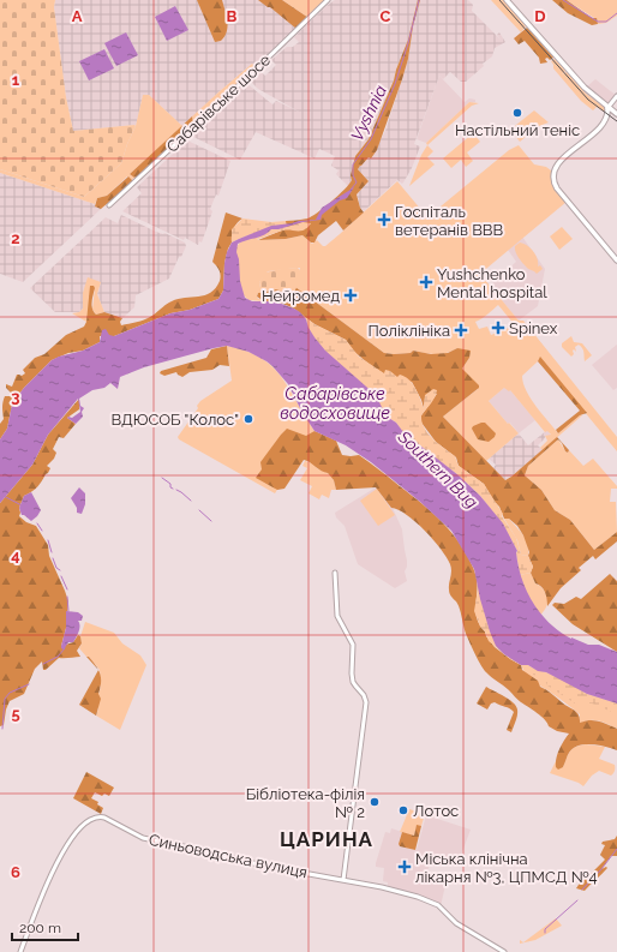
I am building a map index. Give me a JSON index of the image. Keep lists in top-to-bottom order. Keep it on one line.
{"streets":{"street":["Сабарівське шосе","Синьоводська вулиця"]},"districts":["ЦАРИНА"],"water":["Vyshnia","Сабарівське водосховище","Southern Bug"],"places":{"other":["Настільний теніс","ВДЮСОБ \"Колос\"","Бібліотека-філія № 2","Лотос"],"health":["Госпіталь ветеранів ВВВ","Yushchenko Mental hospital","Нейромед","Spinex","Поліклініка","Міська клінічна лікарня №3, ЦПМСД №4"]},"scale_bar":"200 m","grid":{"columns":["A","B","C","D"],"rows":["1","2","3","4","5","6"]}}
